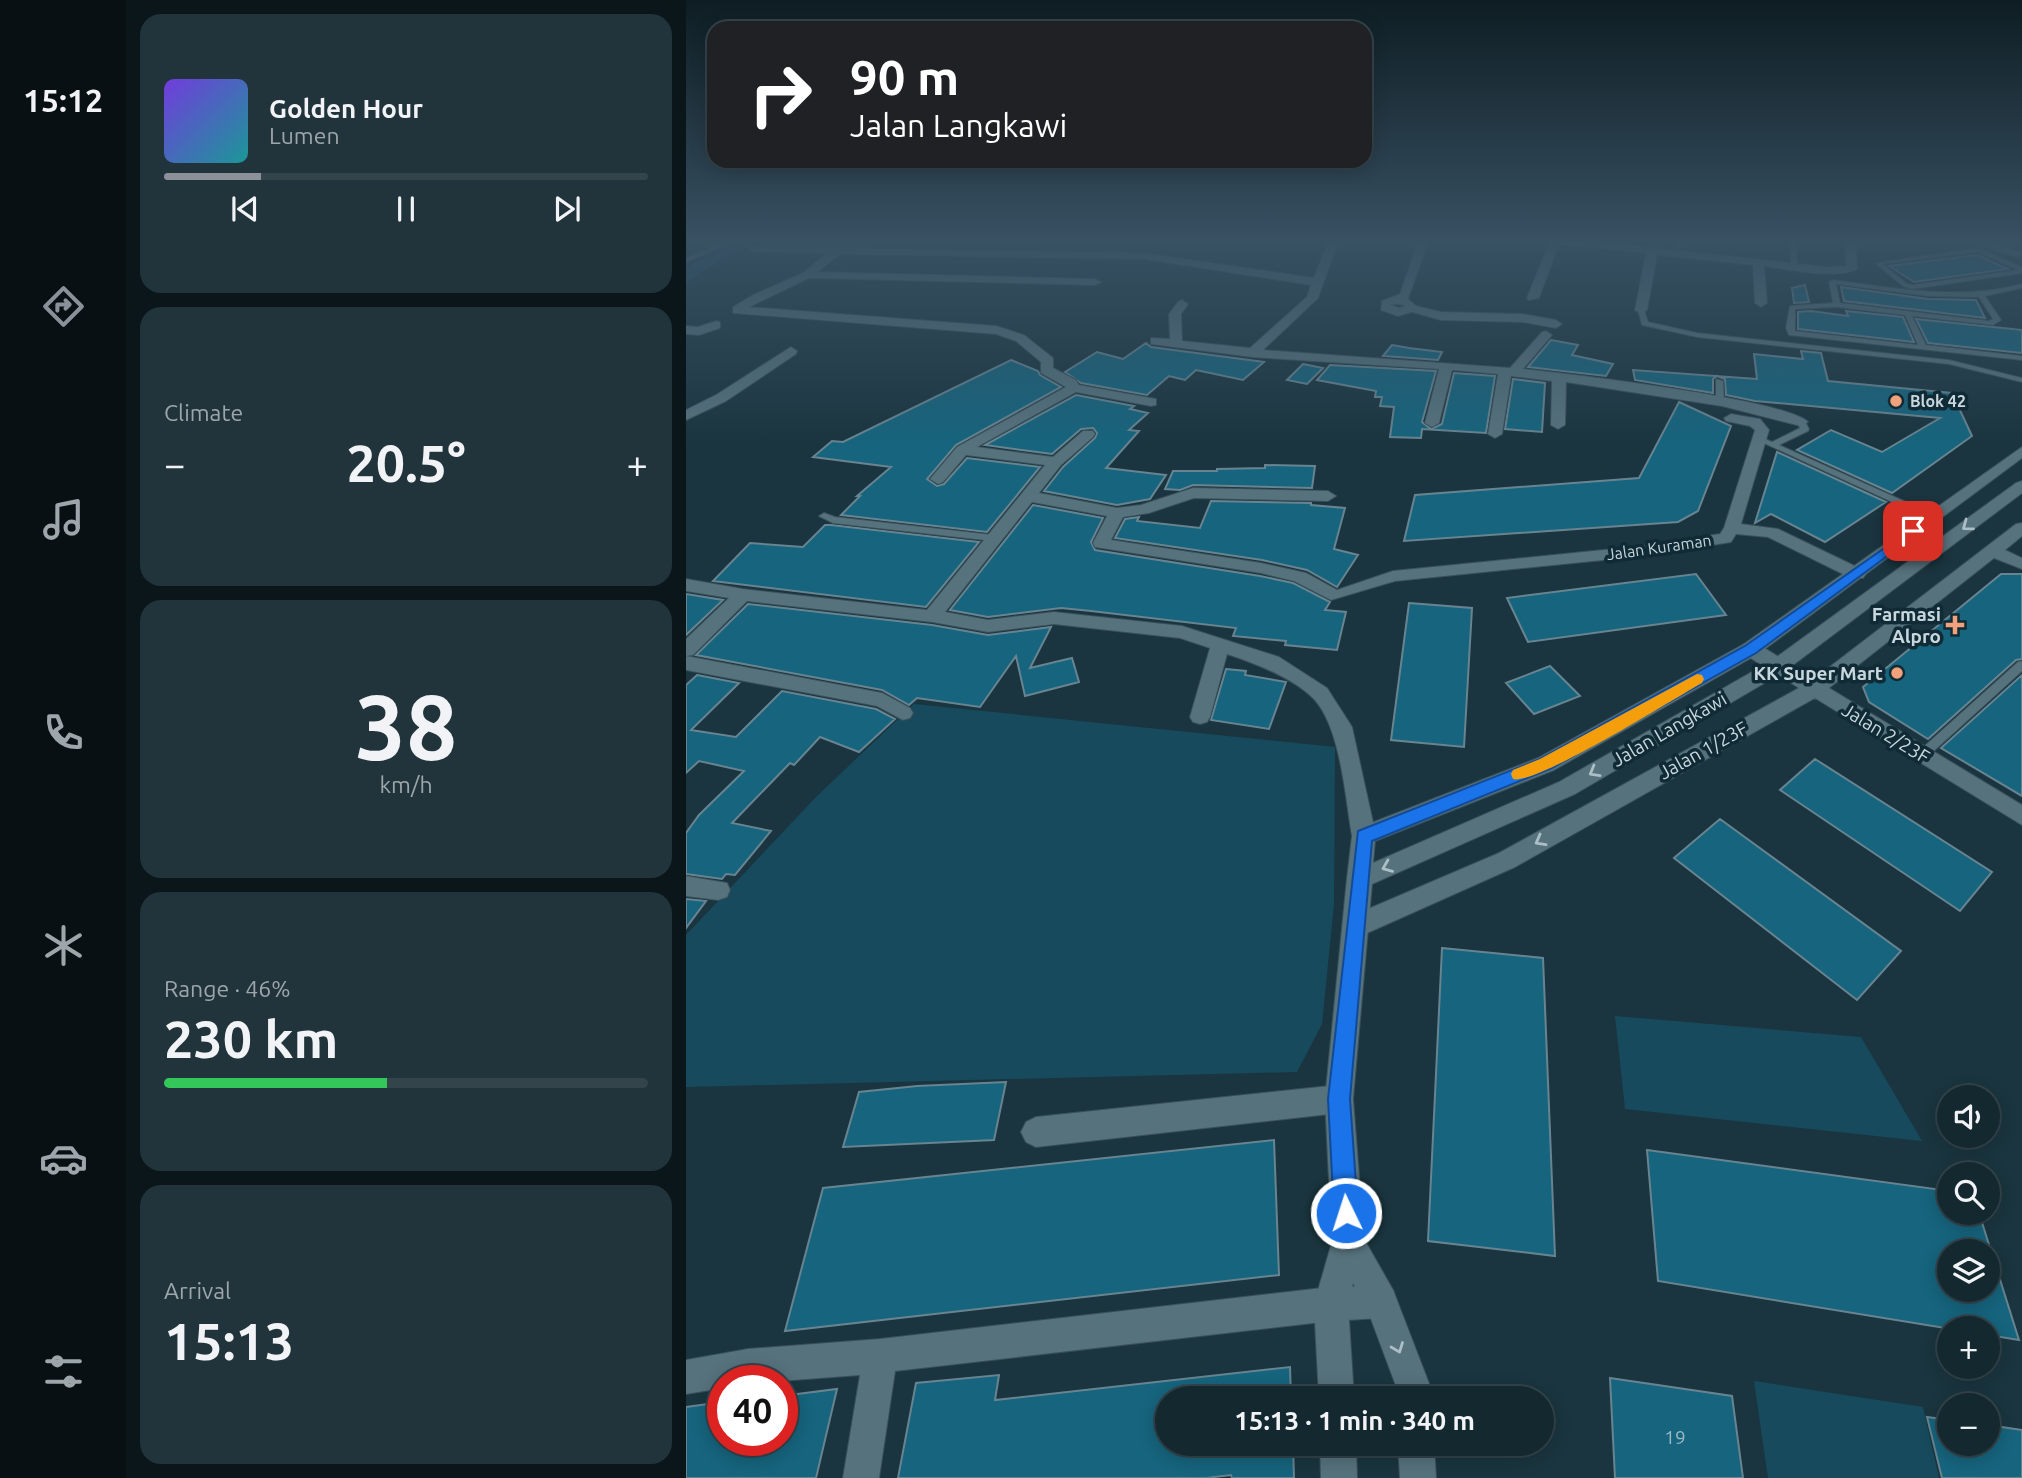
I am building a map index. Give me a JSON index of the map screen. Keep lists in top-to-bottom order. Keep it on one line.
{"streets":{"street":["Jalan Kuraman","Jalan Langkawi","Jalan 2/23F","Jalan 1/23F"]},"crossings":[["Jalan Langkawi","Jalan 2/23F"],["Jalan 2/23F","Jalan 1/23F"]],"one_way":["Jalan 1/23F"],"places":{"other":["Blok 42","KK Super Mart"],"health":["Farmasi Alpro"]},"house_numbers":["19"],"page":{"tabs":"15:12","turn":["90 m","Jalan Langkawi"],"song":["Golden Hour","Lumen"],"tile":["Climate",["38","km/h"],["Range · 46%","230 km"],["Arrival","15:13"]],"heat":["−","20.5°","+"],"map_buttons":["+","−"],"limit":"40","trip":"15:13 · 1 min · 340 m"}}
